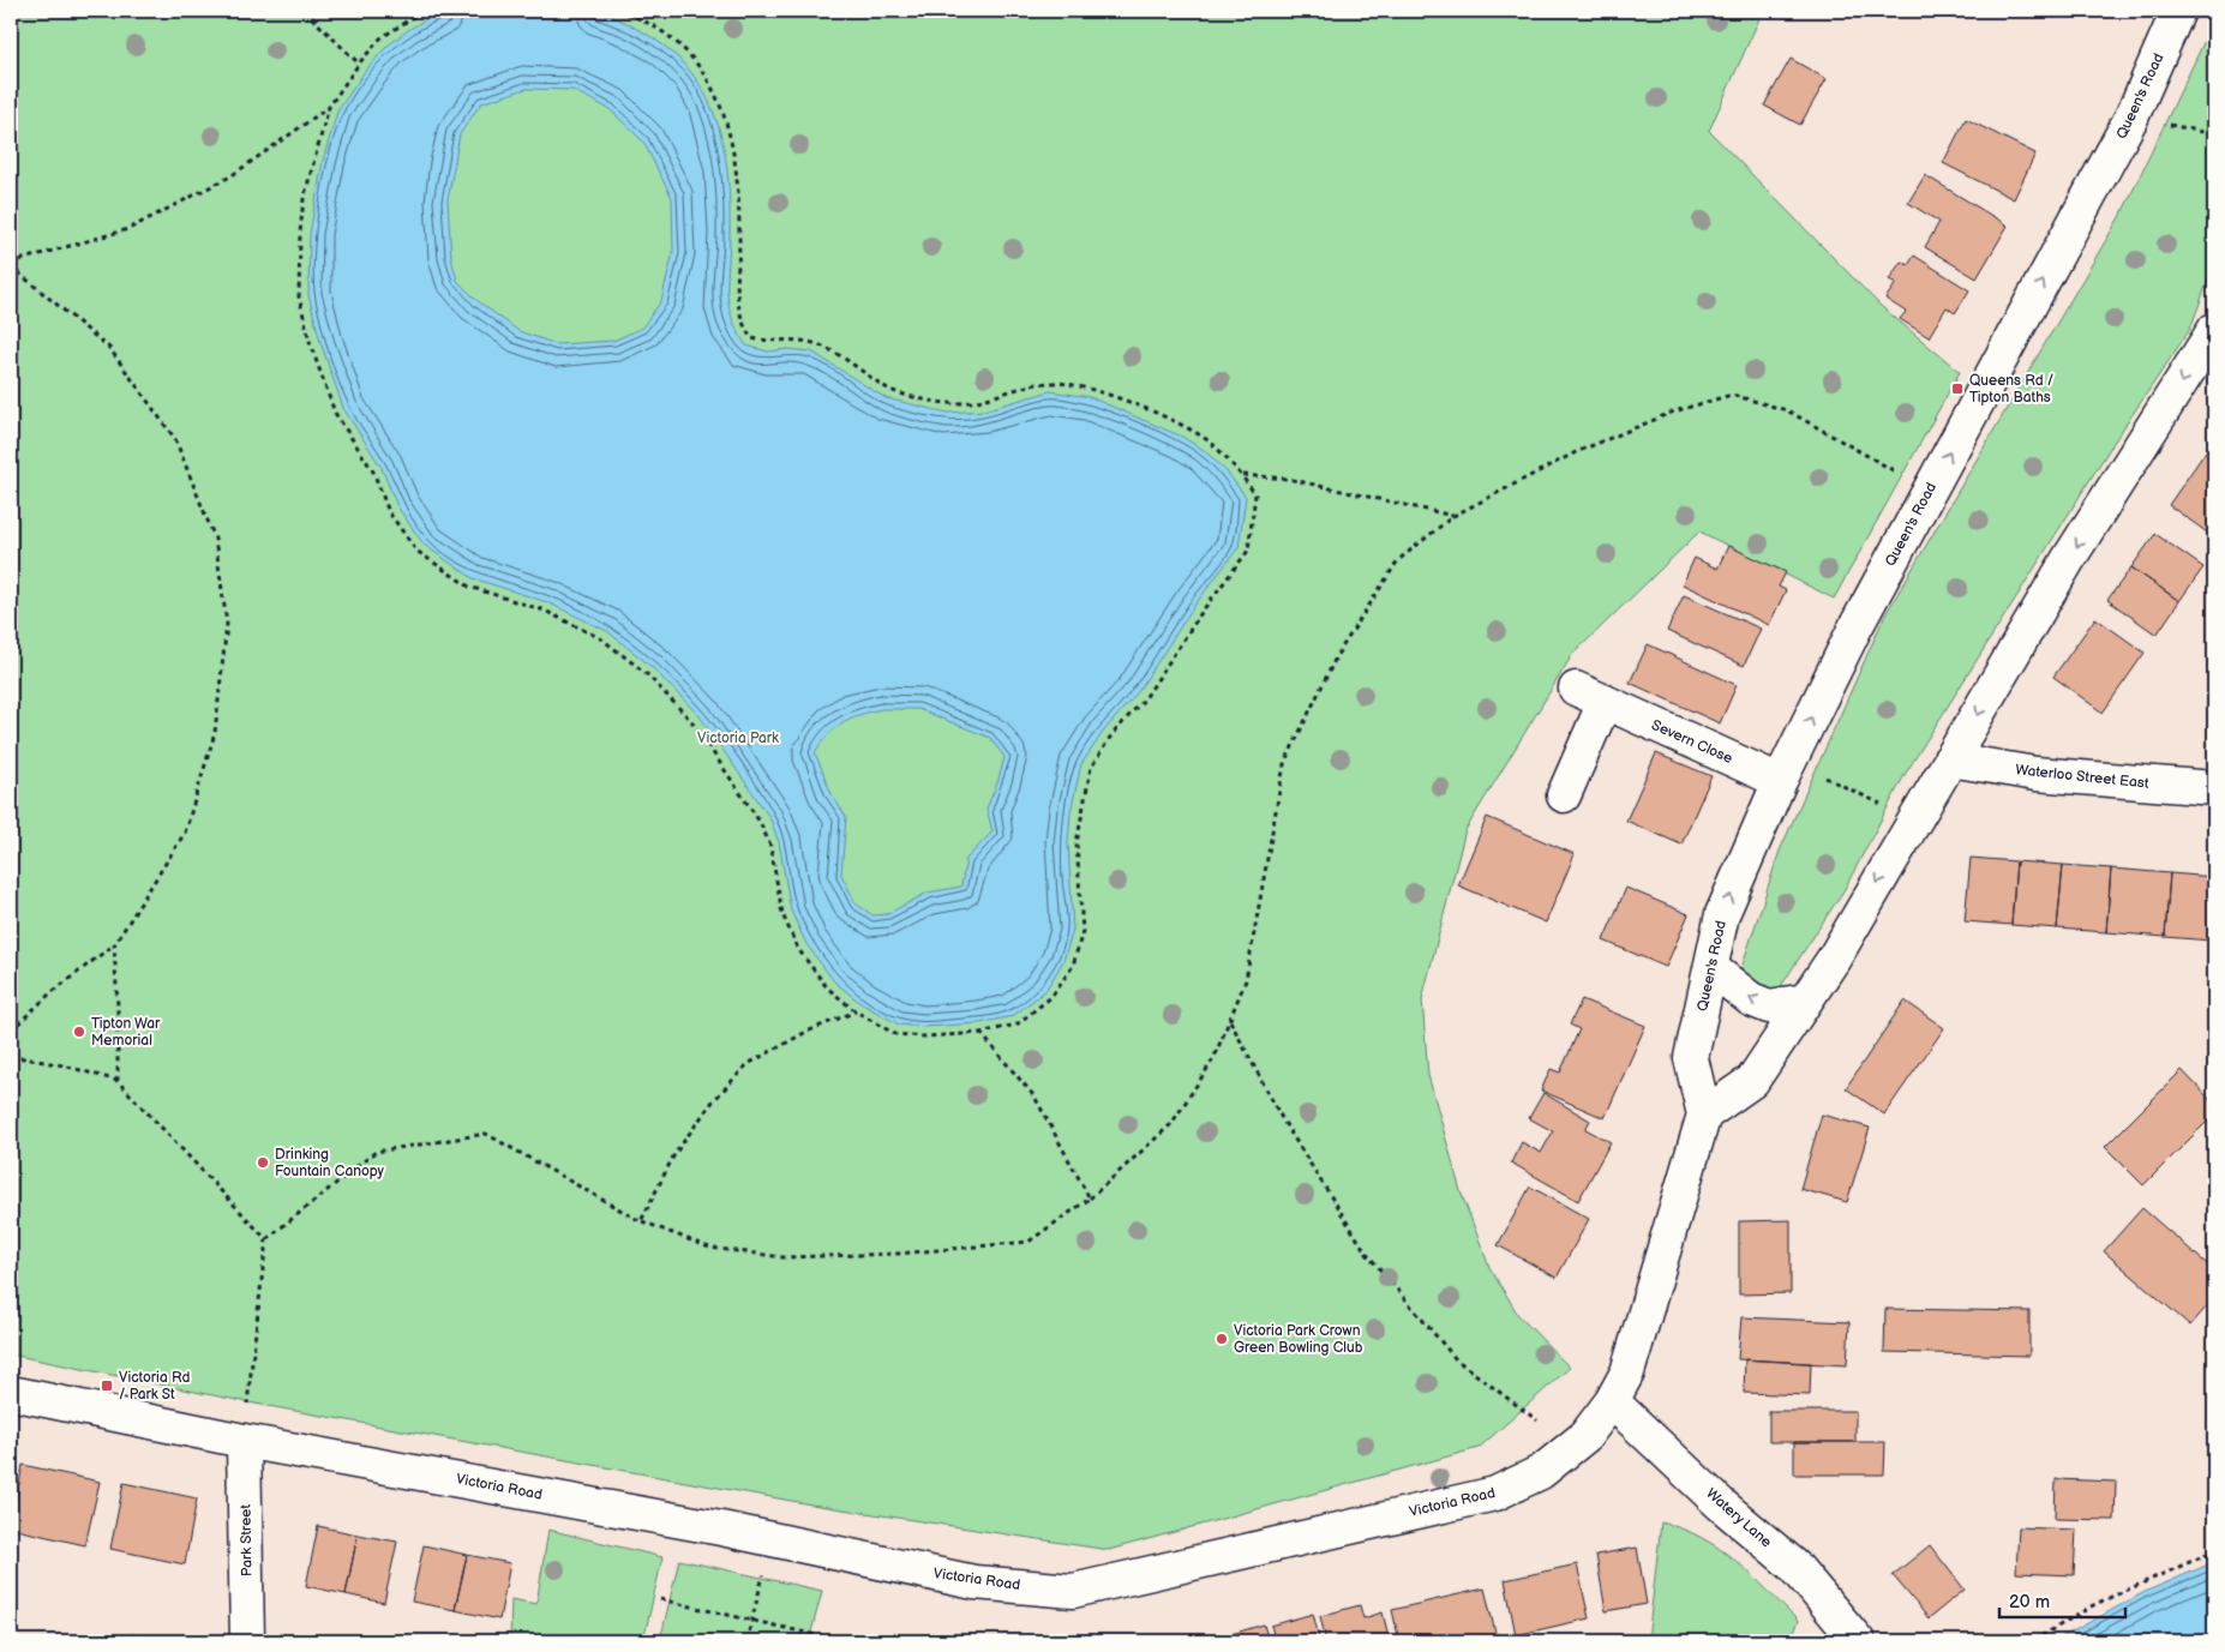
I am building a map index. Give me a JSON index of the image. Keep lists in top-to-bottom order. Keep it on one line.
{"streets":{"street":["Queen's Road","Severn Close","Waterloo Street East","Victoria Road","Watery Lane","Park Street"]},"crossings":[["Queen's Road","Severn Close"],["Queen's Road","Victoria Road"],["Victoria Road","Watery Lane"],["Victoria Road","Park Street"]],"parks":["Victoria Park"],"places":{"transit":["Queens Rd / Tipton Baths","Victoria Rd / Park St"],"other":["Tipton War Memorial","Drinking Fountain Canopy","Victoria Park Crown Green Bowling Club"]},"scale_bar":"20 m"}
